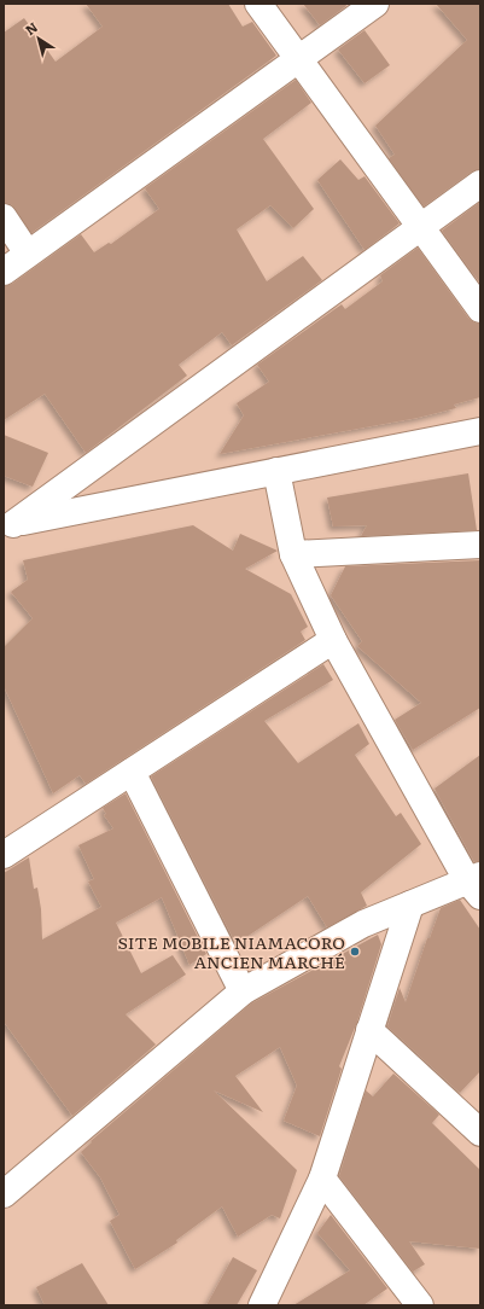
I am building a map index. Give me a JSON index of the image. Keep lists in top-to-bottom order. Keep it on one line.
{"places":["SITE MOBILE NIAMACORO ANCIEN MARCHÉ"],"north":"top left"}
